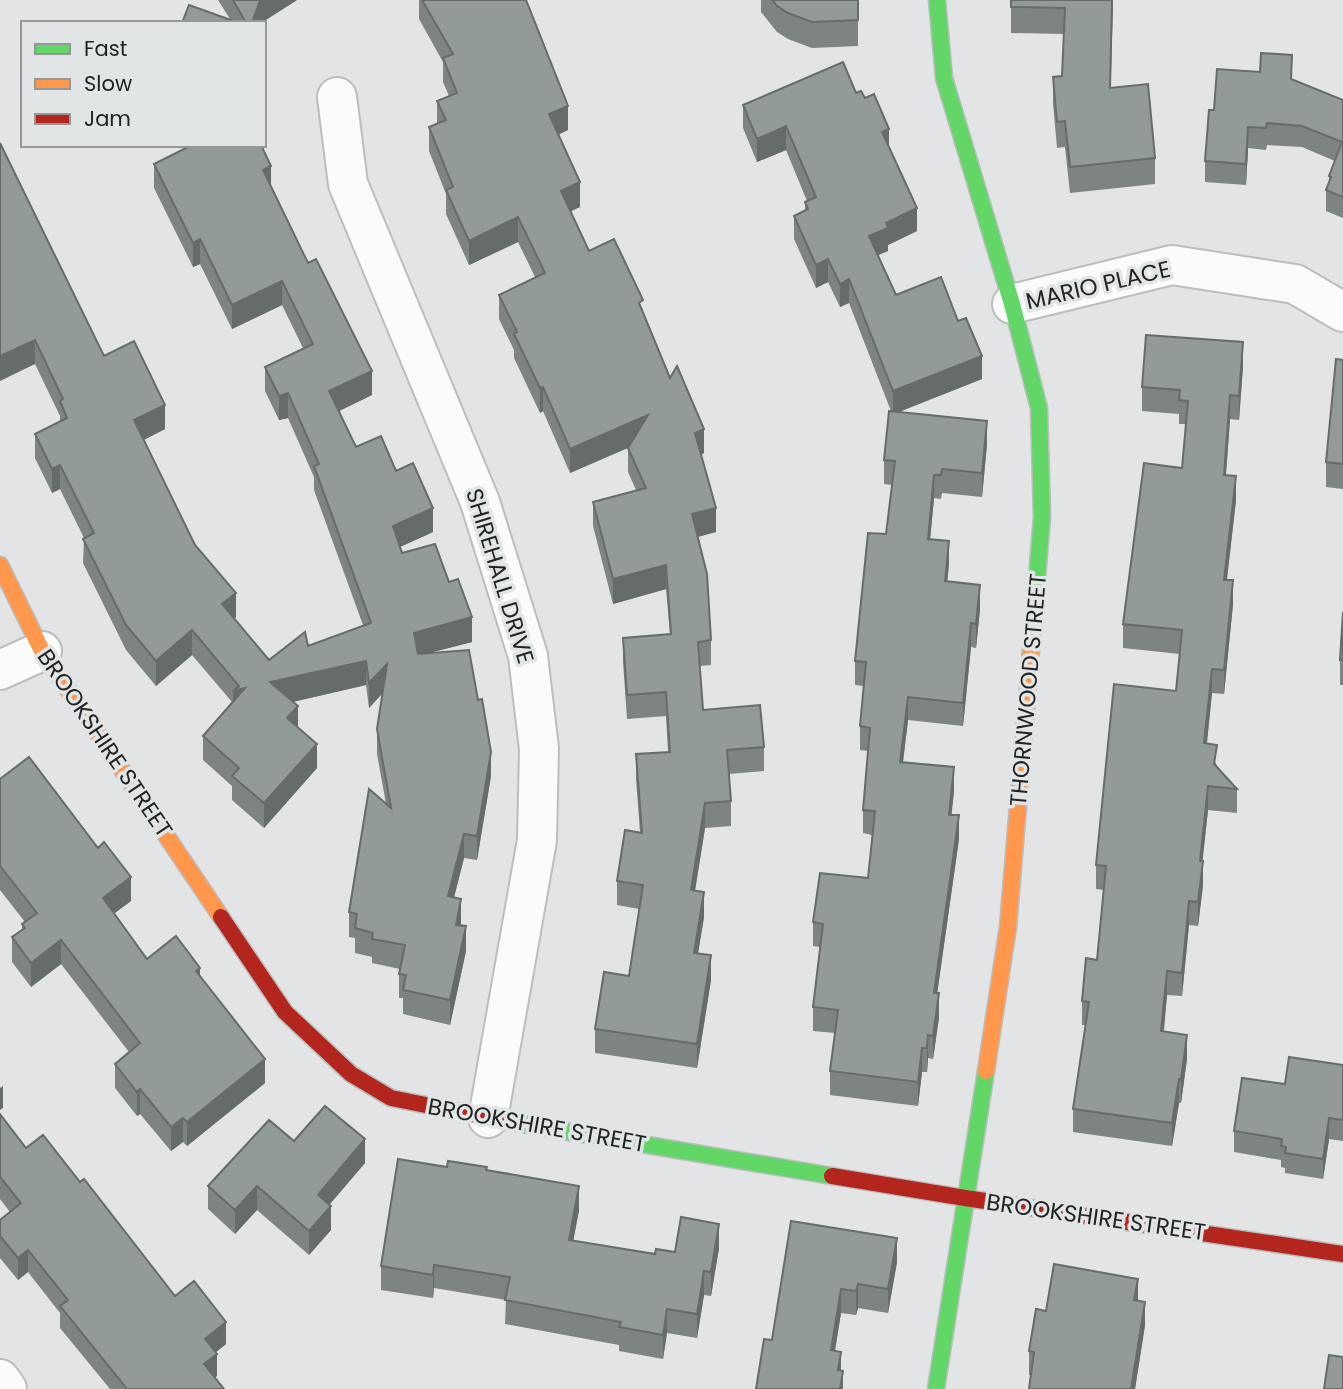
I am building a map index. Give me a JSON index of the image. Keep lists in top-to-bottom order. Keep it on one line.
{"streets":{"street":["MARIO PLACE","SHIREHALL DRIVE","THORNWOOD STREET","BROOKSHIRE STREET"]},"crossings":[["MARIO PLACE","THORNWOOD STREET"],["SHIREHALL DRIVE","BROOKSHIRE STREET"],["THORNWOOD STREET","BROOKSHIRE STREET"]],"legend":["Fast","Slow","Jam"]}
